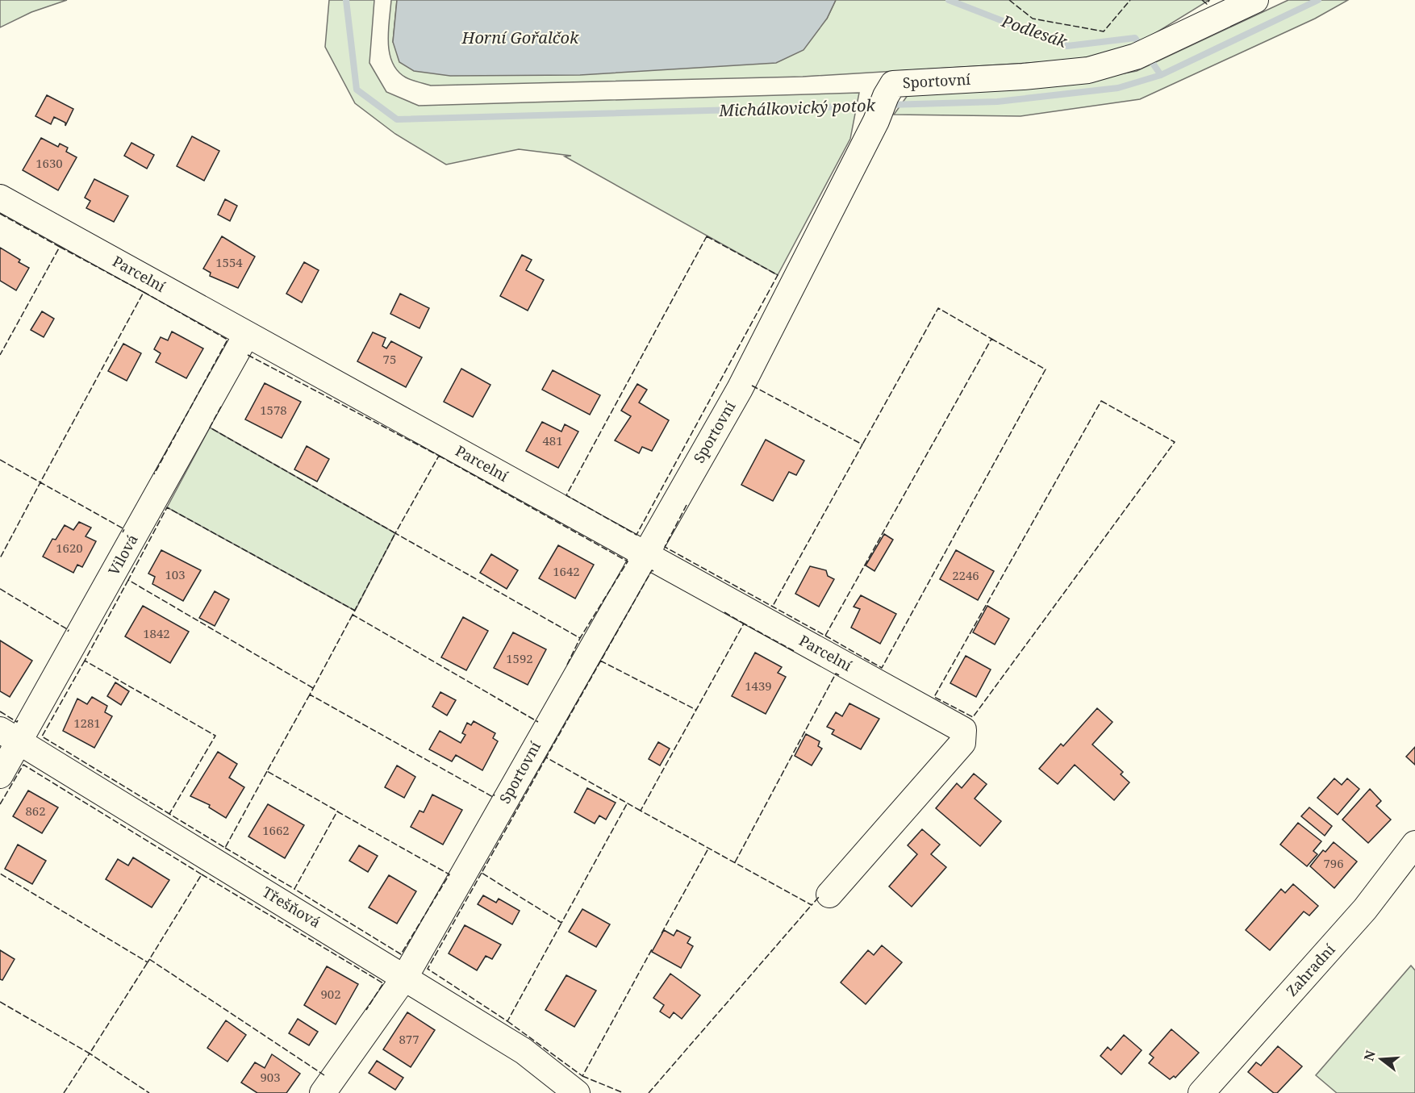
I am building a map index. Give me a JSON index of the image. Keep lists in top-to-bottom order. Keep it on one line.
{"streets":{"street":["Sportovní","Parcelní","Vilová","Třešňová","Zahradní"]},"crossings":[["Sportovní","Parcelní"],["Sportovní","Třešňová"],["Parcelní","Vilová"],["Vilová","Třešňová"]],"water":["Podlesák","Horní Gořalčok","Michálkovický potok"],"house_numbers":["1630","1554","75","1578","481","1620","1642","103","2246","1842","1592","1439","1281","862","1662","796","902","877","903"],"north":"left"}
